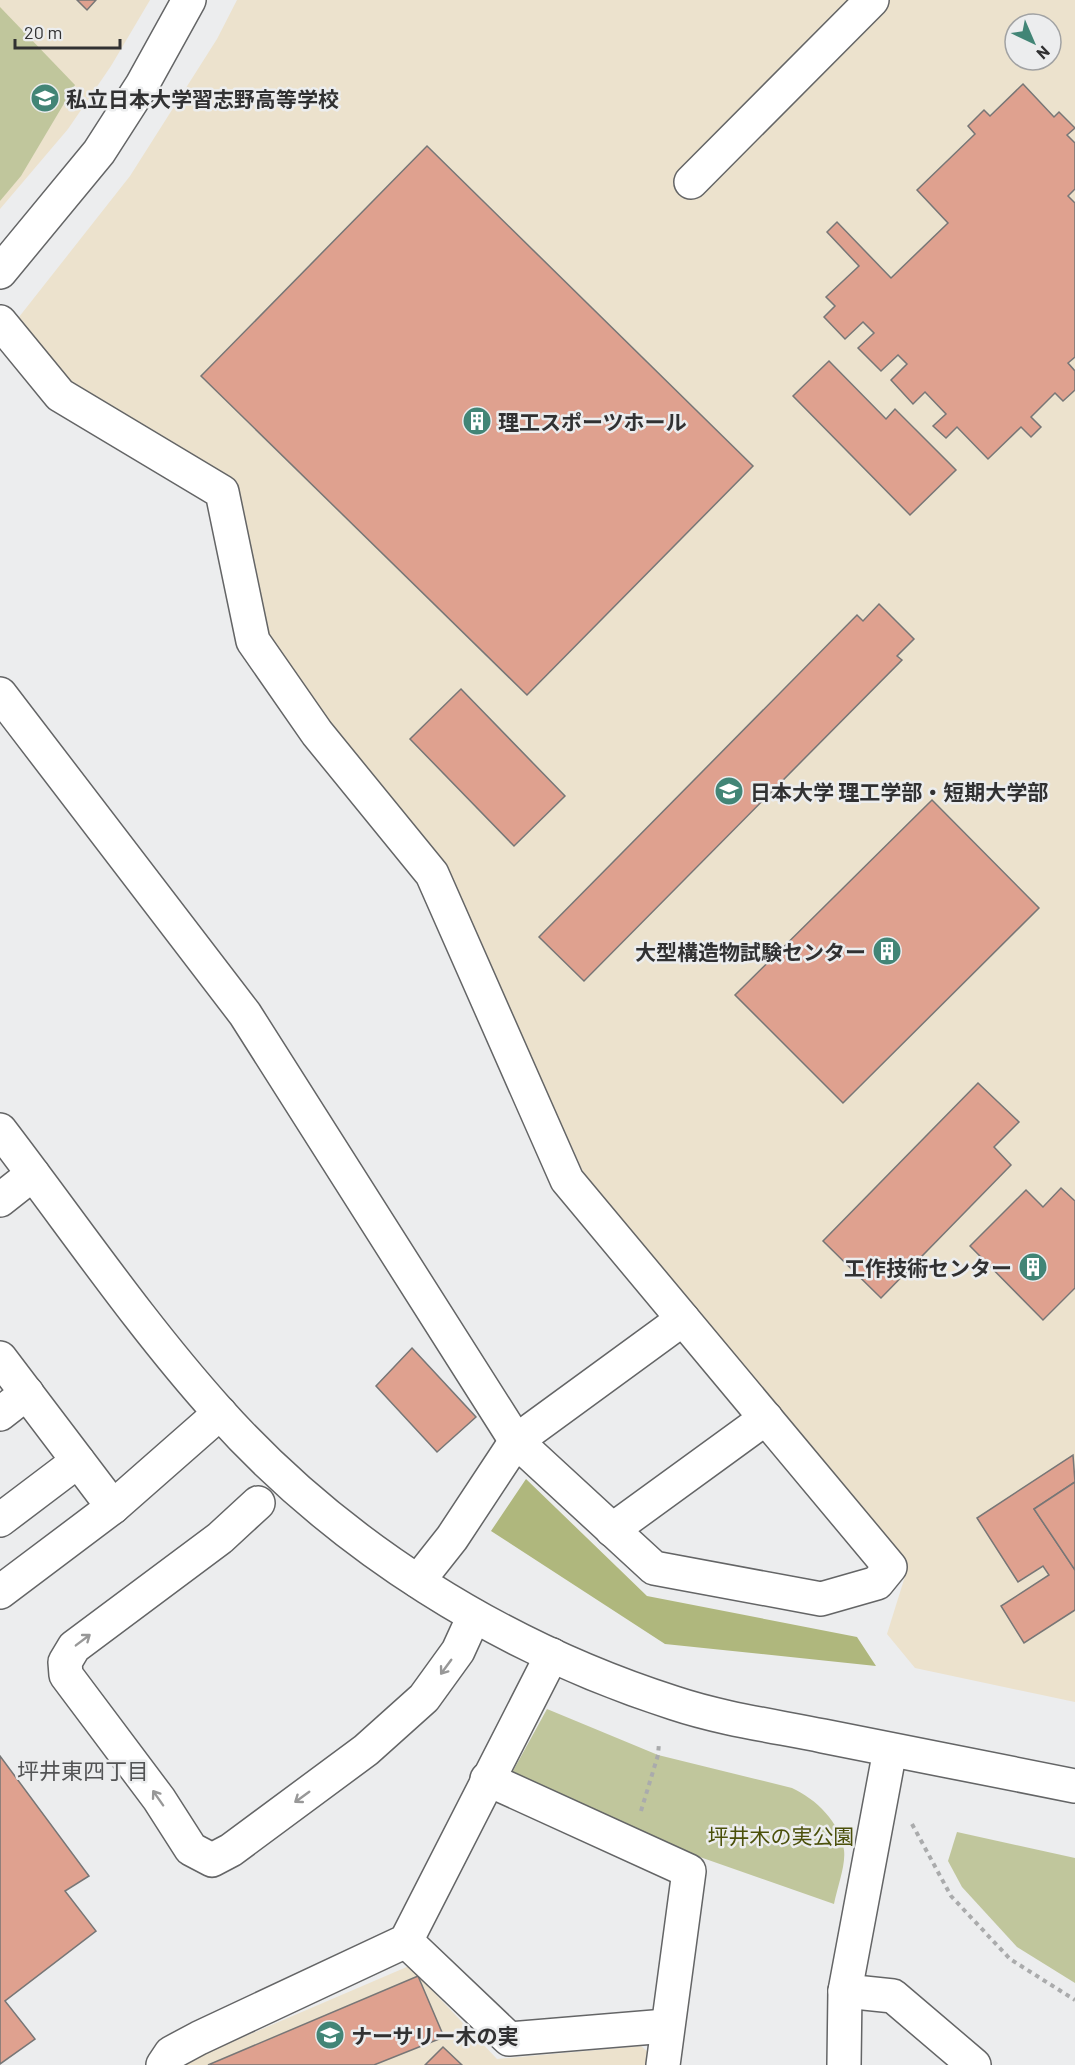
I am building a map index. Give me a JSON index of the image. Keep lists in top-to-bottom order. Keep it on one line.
{"districts":["坪井東四丁目"],"parks":["坪井木の実公園"],"places":{"school or university":["私立日本大学習志野高等学校","日本大学 理工学部・短期大学部","ナーサリー木の実"],"building":["理工スポーツホール","大型構造物試験センター","工作技術センター"]},"scale_bar":"20 m","north":"bottom right"}
